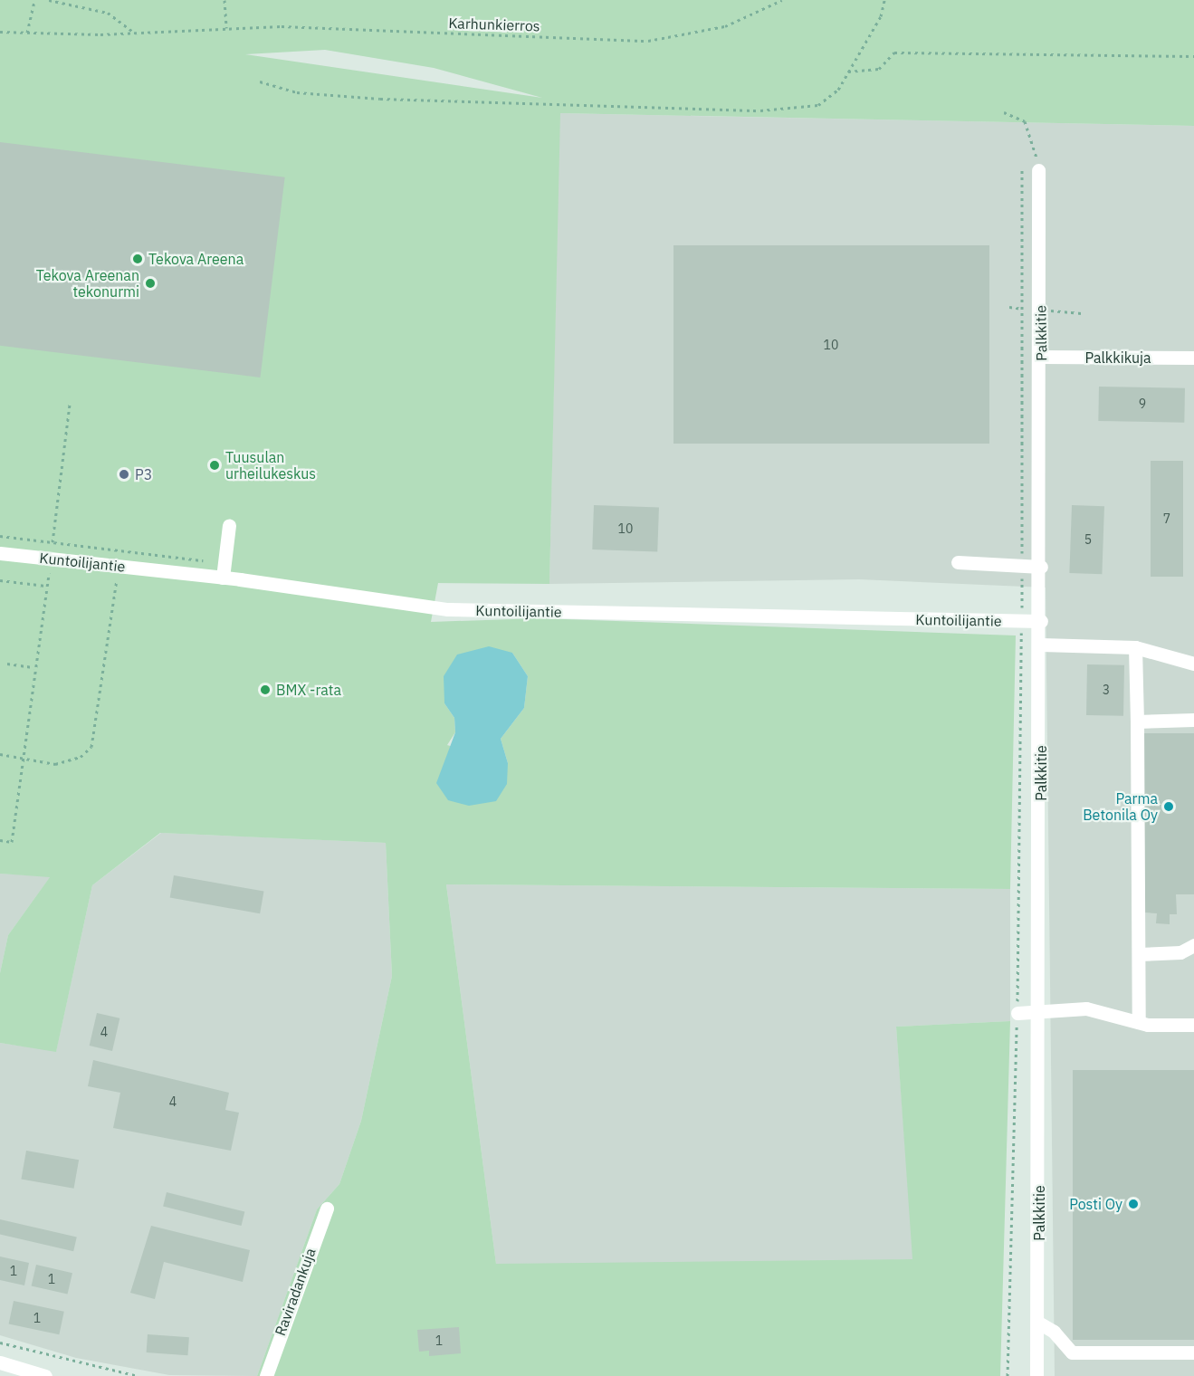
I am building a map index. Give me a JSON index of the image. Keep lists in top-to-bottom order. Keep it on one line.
{"streets":{"street":["Palkkitie","Palkkikuja","Kuntoilijantie","Raviradankuja"],"path":["Karhunkierros"]},"crossings":[["Palkkitie","Palkkikuja"],["Palkkitie","Kuntoilijantie"]],"places":["Tekova Areena","Tekova Areenan tekonurmi","Tuusulan urheilukeskus","P3","BMX -rata","Parma Betonila Oy","Posti Oy"],"house_numbers":["10","9","7","10","5","3","4","4","1","1","1","1"]}
